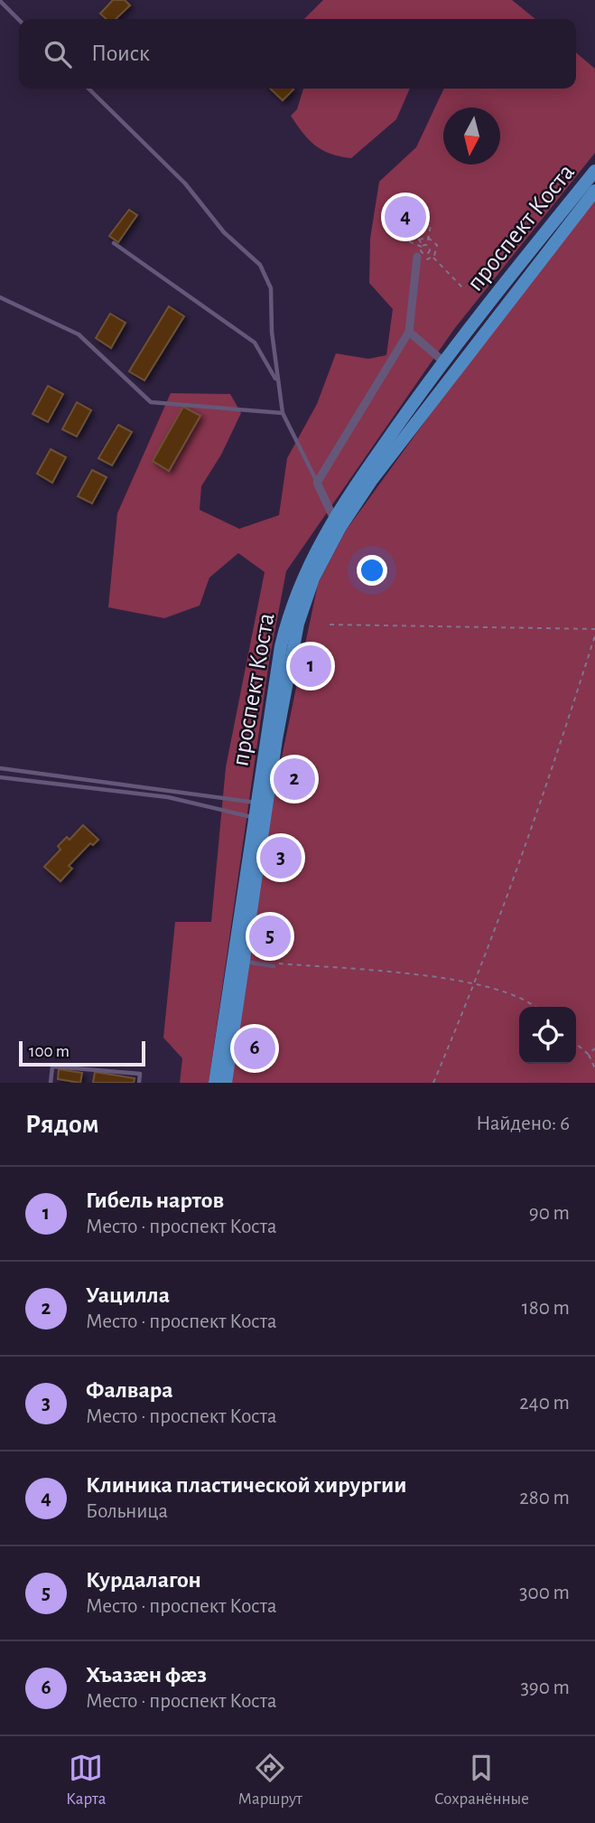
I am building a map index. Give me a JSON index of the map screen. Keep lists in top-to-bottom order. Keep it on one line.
{"streets":{"main road":["проспект Коста"]},"scale_bar":"100 m","north":"bottom","page":{"search":"Поиск","pins":["4","1","2","3","5","6"],"scale":"100 m","heading":["Рядом","Найдено: 6"],"list":[{"mark":"1","name":"Гибель нартов","note":"Место · проспект Коста","value":"90 m"},{"mark":"2","name":"Уацилла","note":"Место · проспект Коста","value":"180 m"},{"mark":"3","name":"Фалвара","note":"Место · проспект Коста","value":"240 m"},{"mark":"4","name":"Клиника пластической хирургии","note":"Больница","value":"280 m"},{"mark":"5","name":"Курдалагон","note":"Место · проспект Коста","value":"300 m"},{"mark":"6","name":"Хъазæн фæз","note":"Место · проспект Коста","value":"390 m"}],"nav":["Карта","Маршрут","Сохранённые"]}}
